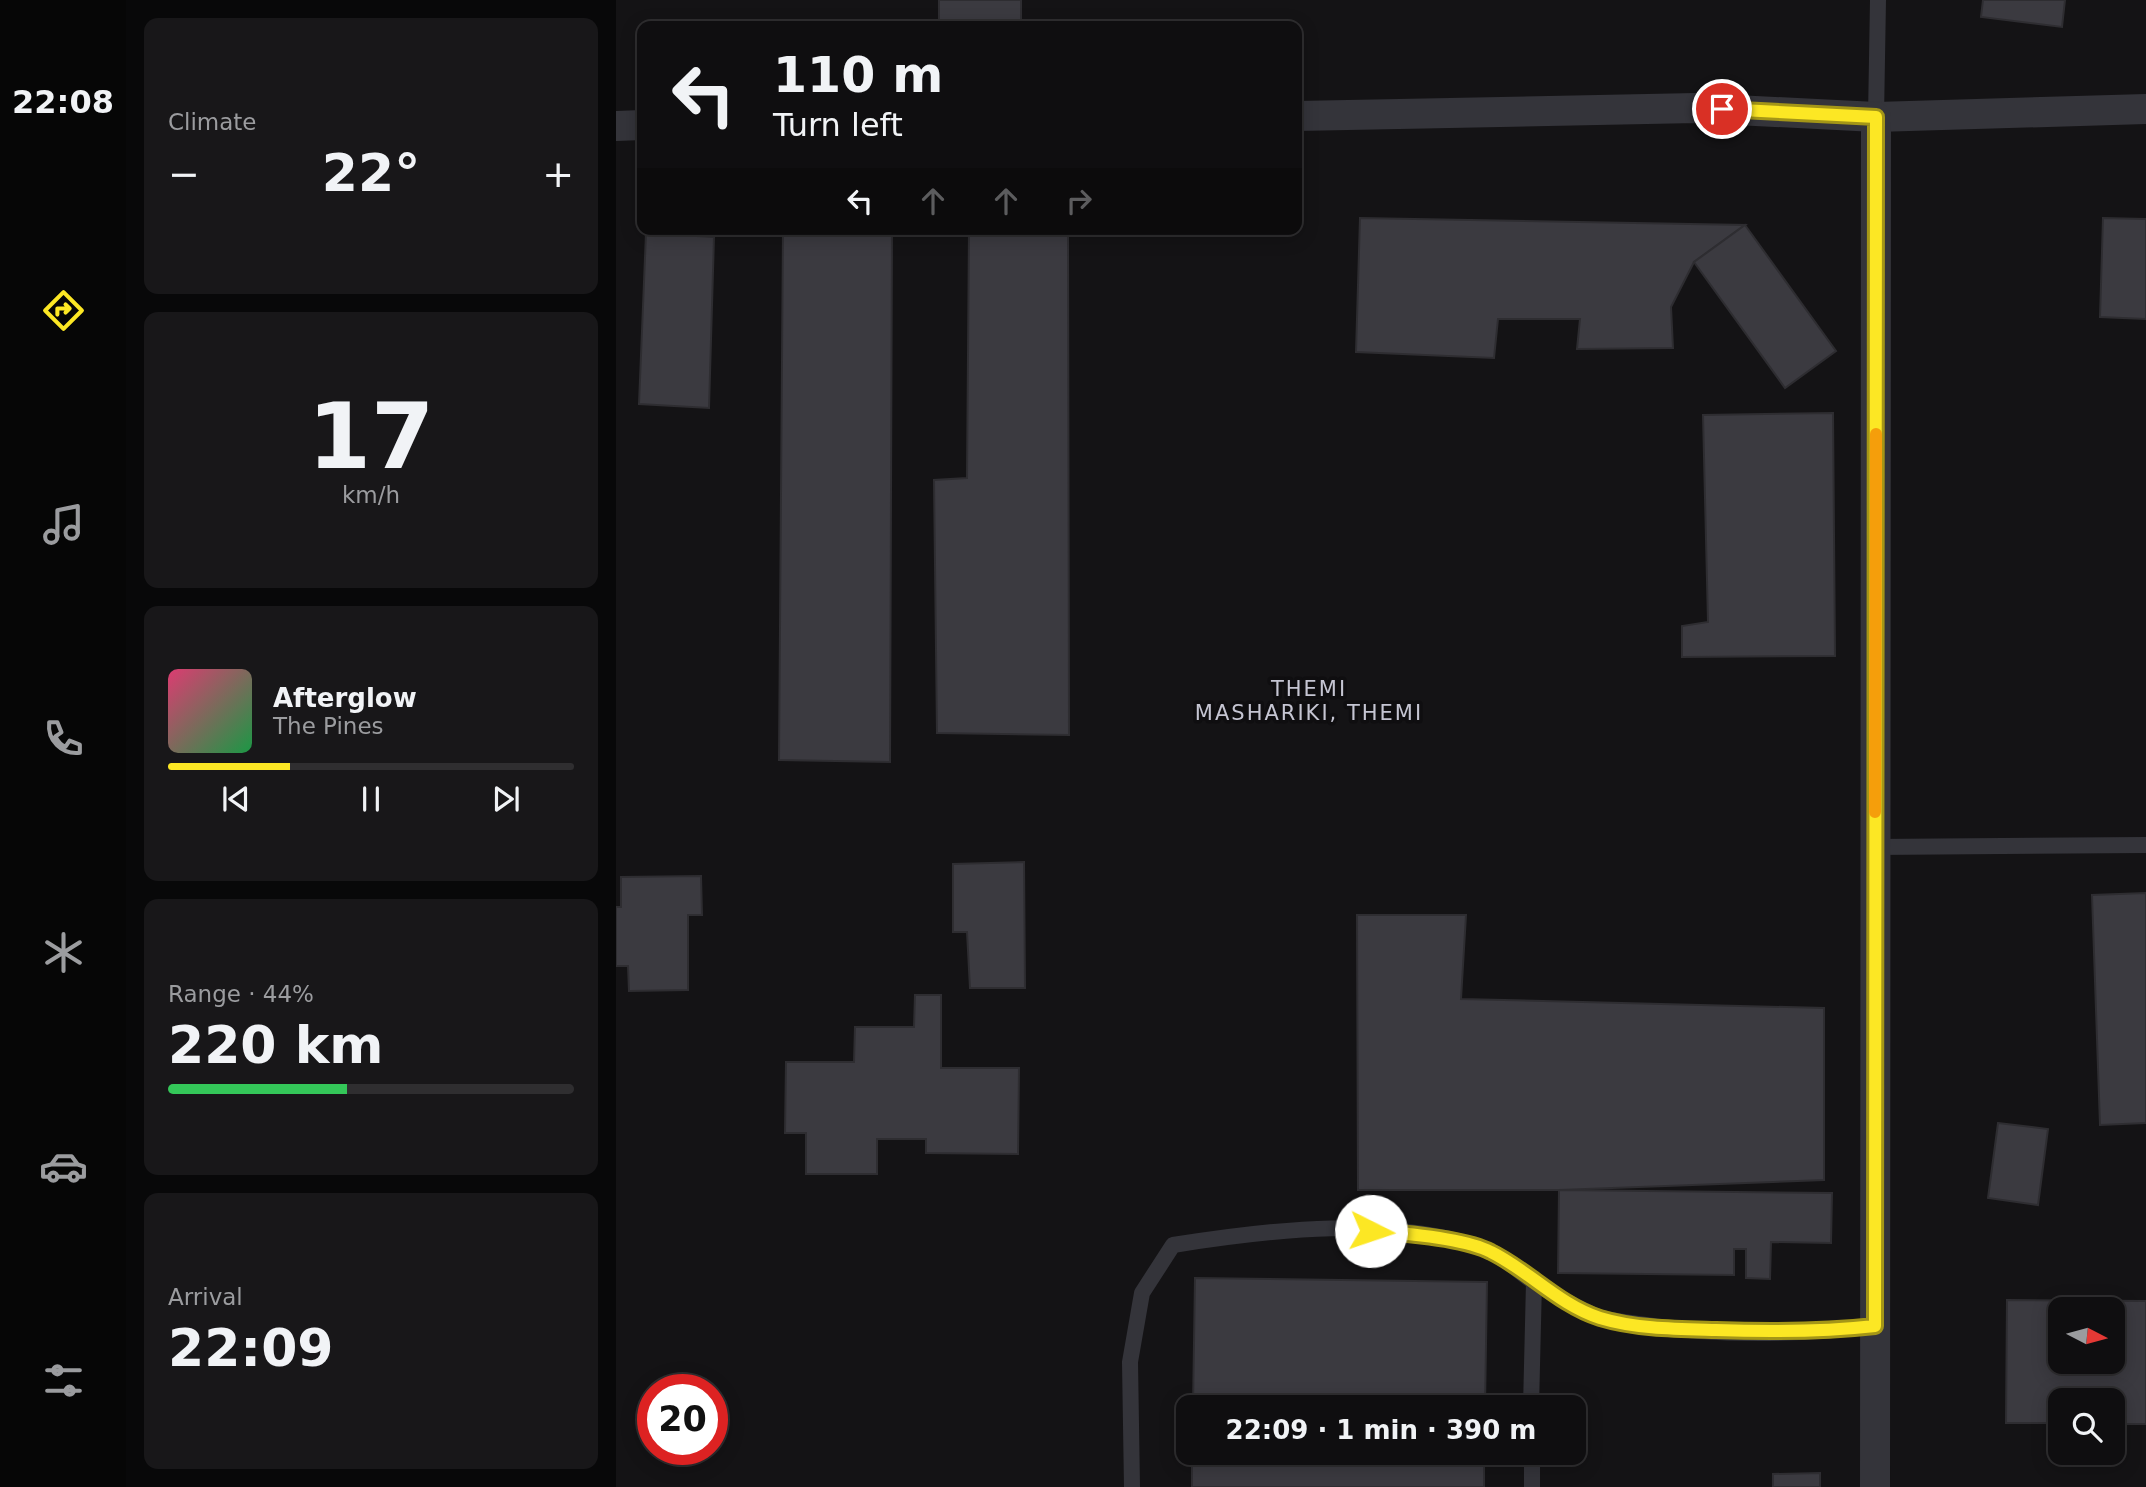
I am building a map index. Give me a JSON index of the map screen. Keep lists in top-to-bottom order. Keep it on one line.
{"districts":["THEMI MASHARIKI, THEMI"],"north":"right","page":{"tabs":"22:08","tile":["Climate",["17","km/h"],["Range · 44%","220 km"],["Arrival","22:09"]],"turn":["110 m","Turn left"],"heat":["−","22°","+"],"song":["Afterglow","The Pines"],"limit":"20","trip":"22:09 · 1 min · 390 m"}}
